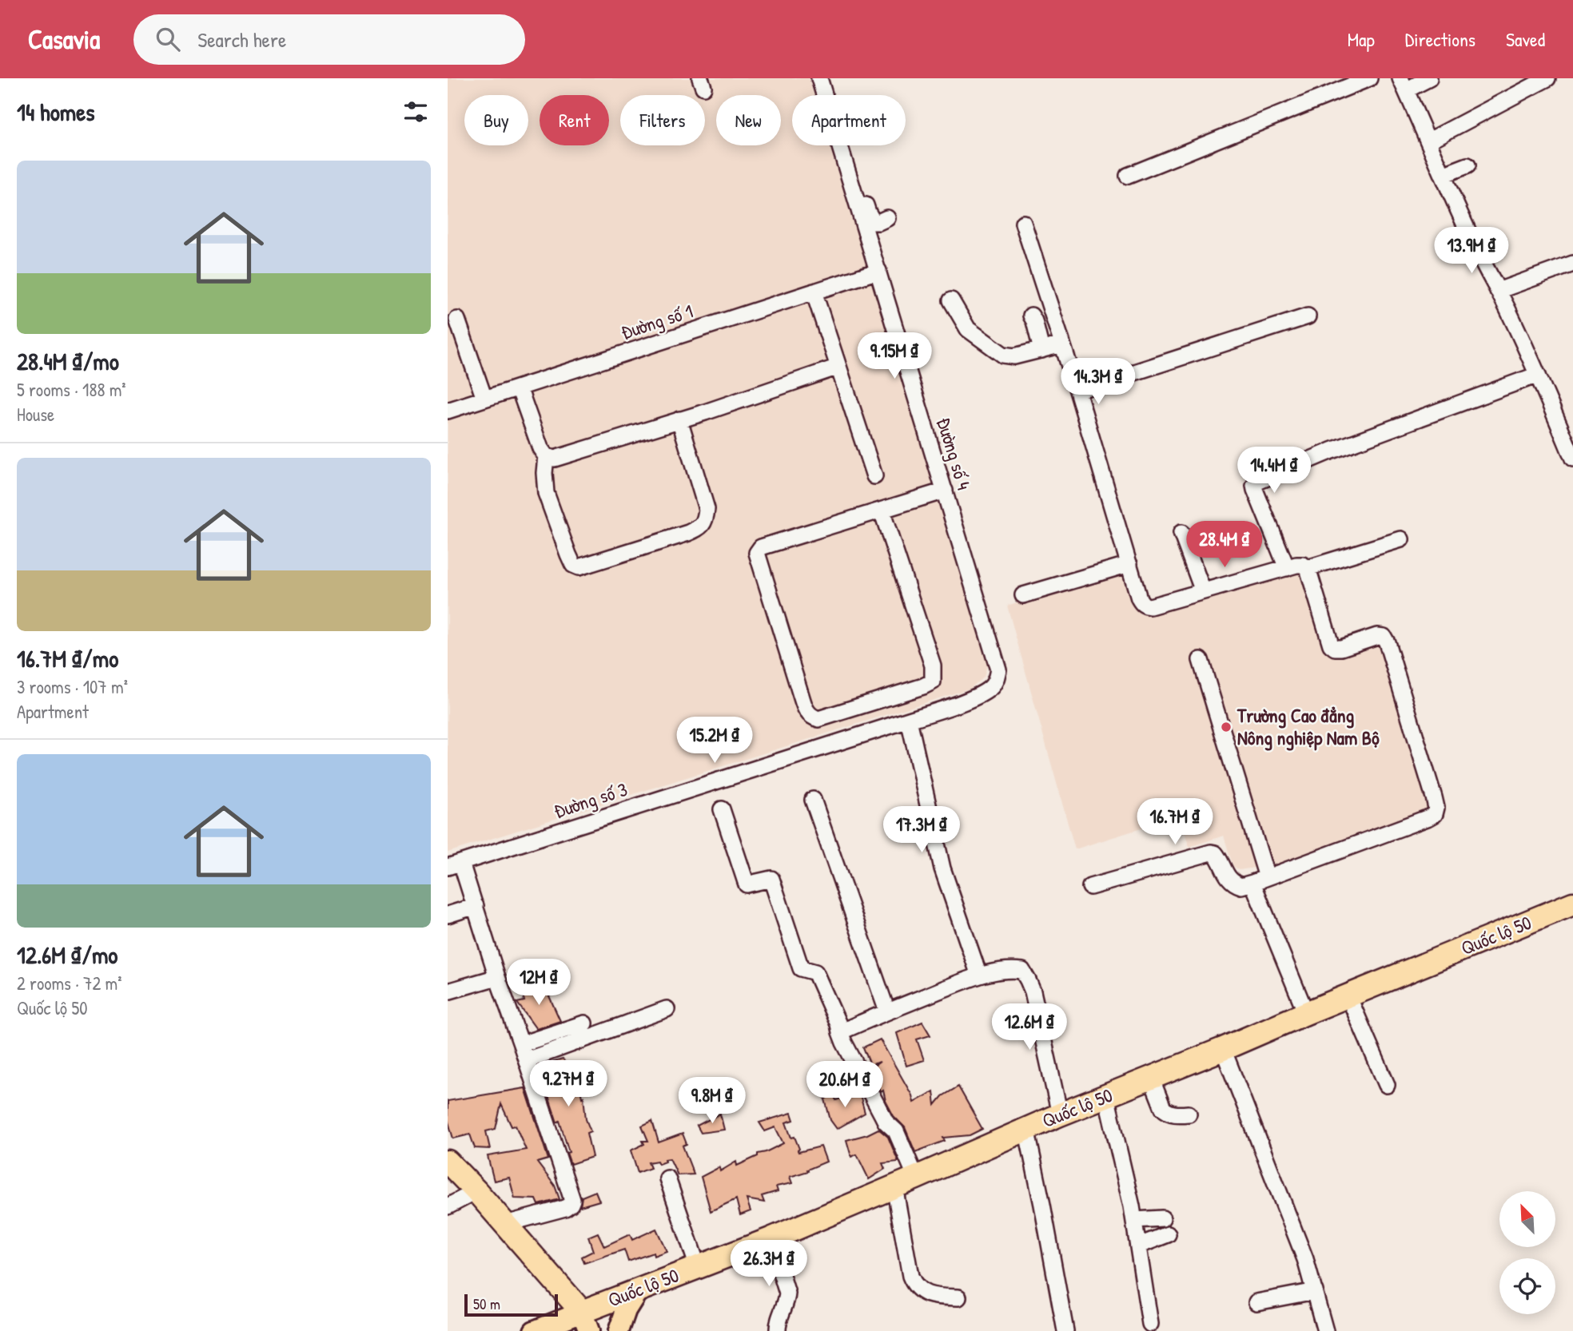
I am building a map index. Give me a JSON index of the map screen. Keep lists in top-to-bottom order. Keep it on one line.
{"streets":{"highway":["Quốc lộ 50"],"street":["Đường số 1","Đường số 4","Đường số 3"]},"crossings":[["Đường số 1","Đường số 4"],["Đường số 4","Đường số 3"]],"places":["Trường Cao đẳng Nông nghiệp Nam Bộ"],"scale_bar":"50 m","north":"top left","page":{"header":"Casavia","search":"Search here","nav":["Map","Directions","Saved"],"heading":"14 homes","chip":["Buy","Rent","Filters","New","Apartment"],"list":[{"name":"28.4M ₫/mo","note":"5 rooms · 188 m² · House"},{"name":"16.7M ₫/mo","note":"3 rooms · 107 m² · Apartment"},{"name":"12.6M ₫/mo","note":"2 rooms · 72 m² · Quốc lộ 50"}],"price":["13.9M ₫","9.15M ₫","14.3M ₫","14.4M ₫","28.4M ₫","15.2M ₫","16.7M ₫","17.3M ₫","12M ₫","12.6M ₫","9.27M ₫","20.6M ₫","9.8M ₫","26.3M ₫"],"scale":"50 m"}}
